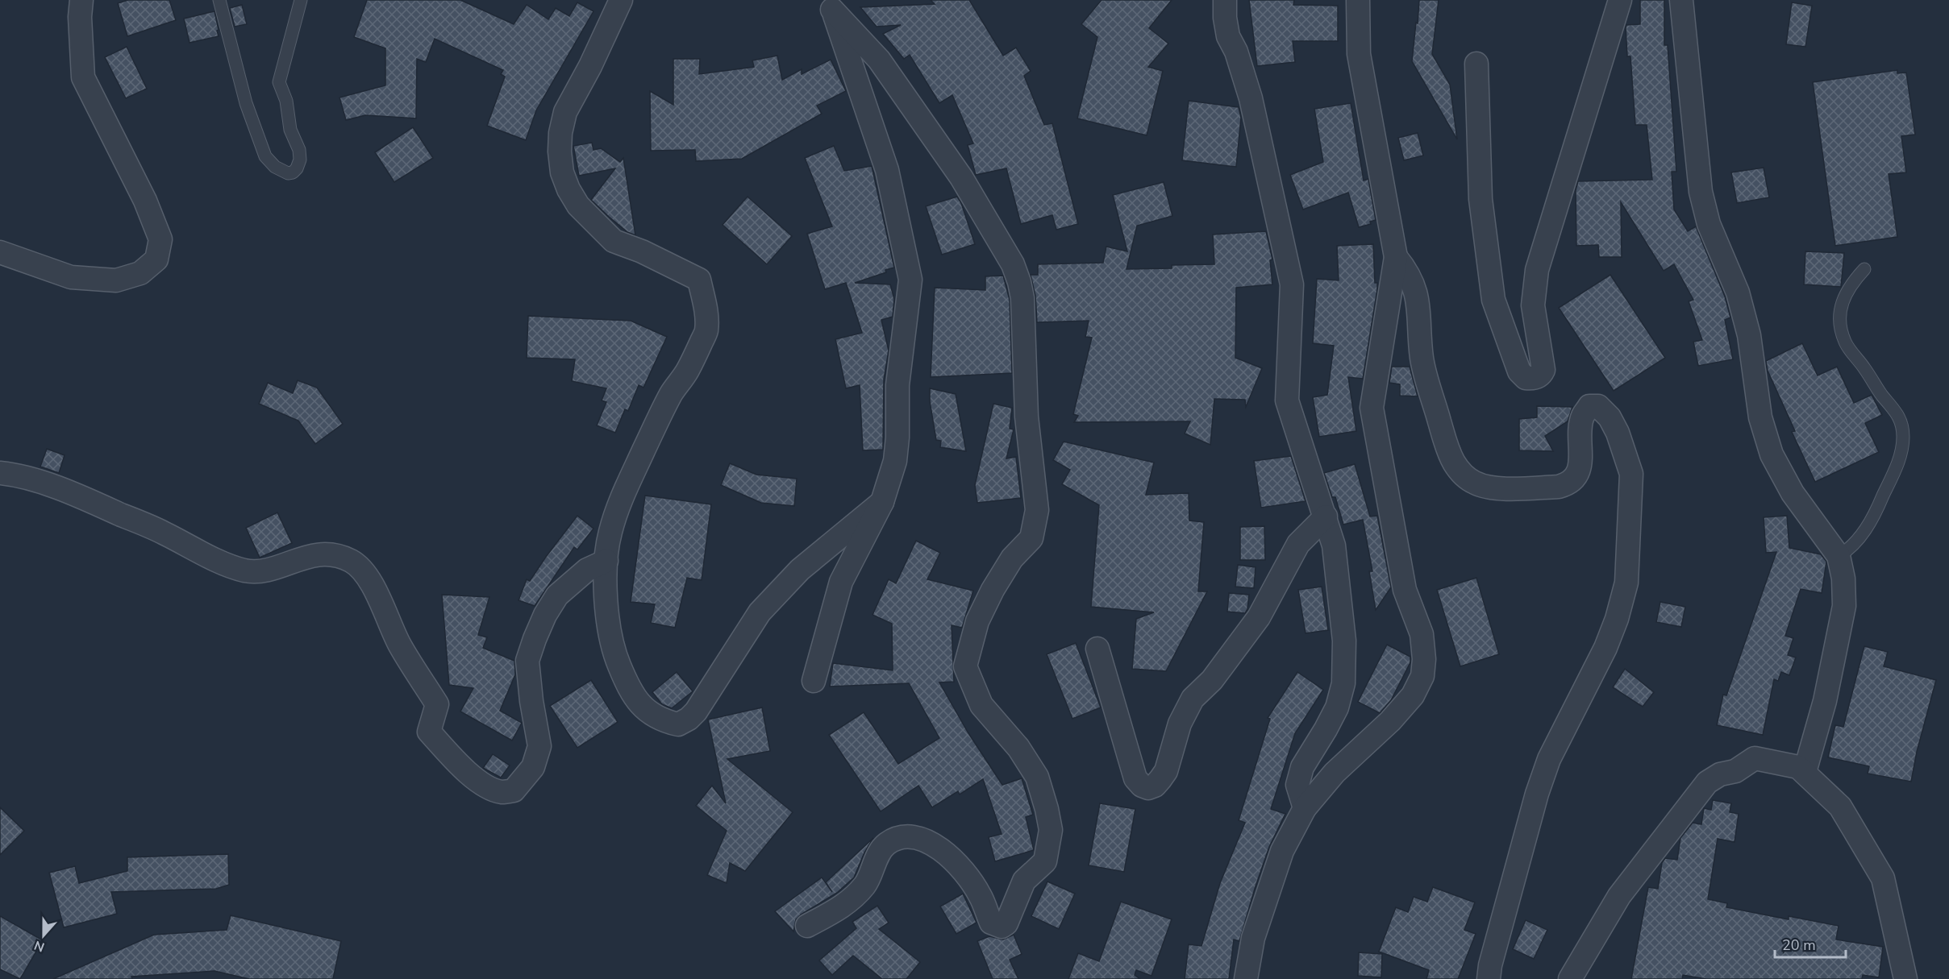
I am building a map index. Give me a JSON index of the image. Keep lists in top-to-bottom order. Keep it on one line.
{"scale_bar":"20 m","north":"bottom"}
